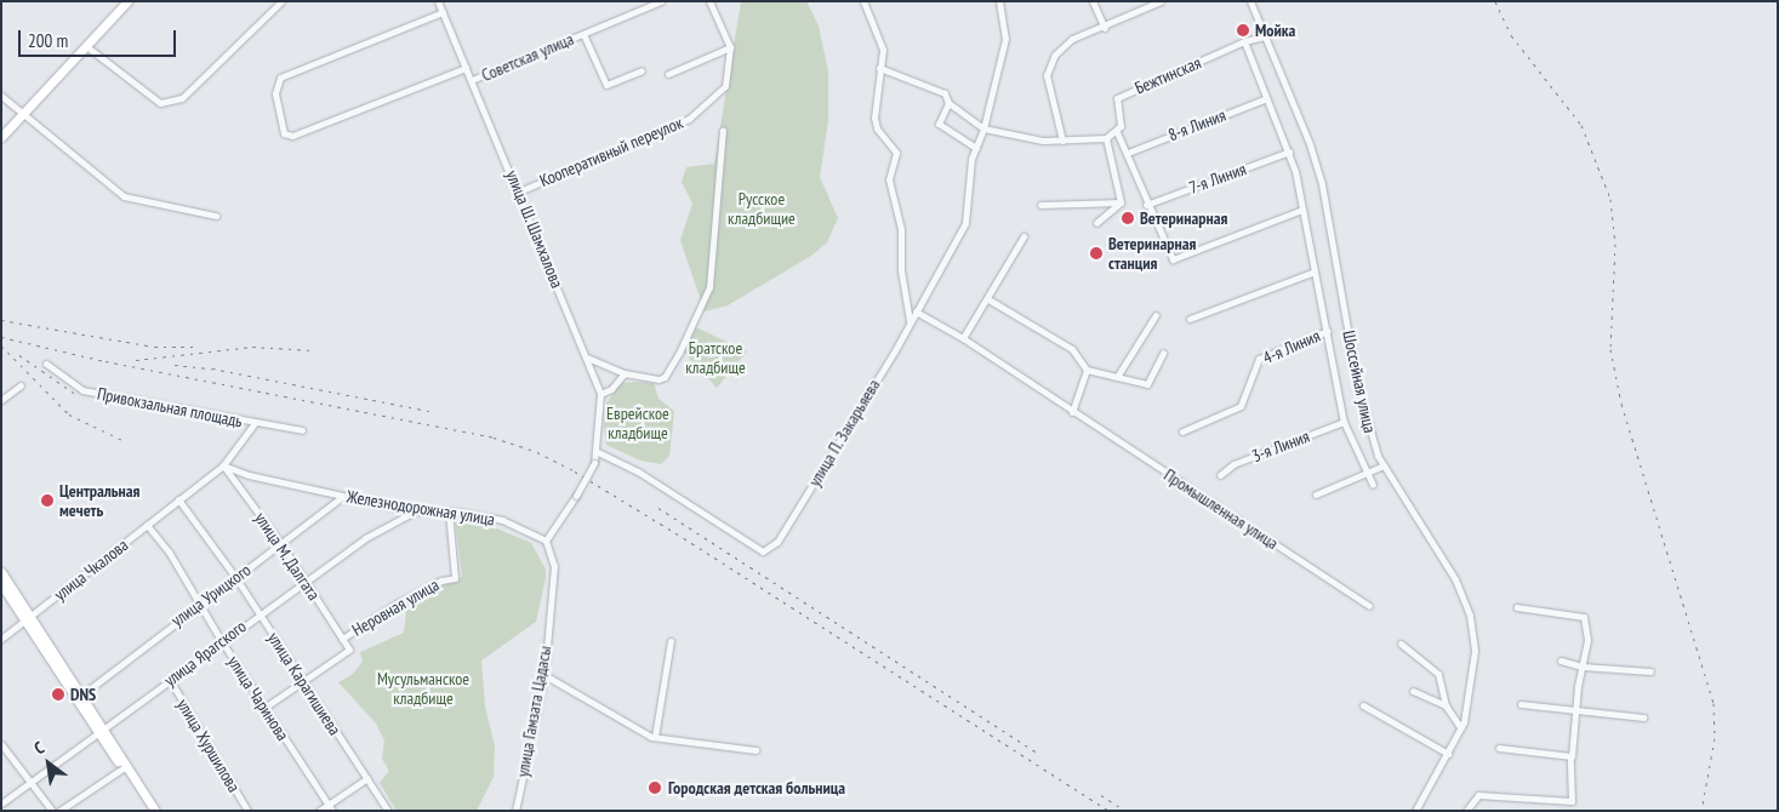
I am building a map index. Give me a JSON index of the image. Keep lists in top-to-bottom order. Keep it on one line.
{"streets":{"street":["Советская улица","Бежтинская","8-я Линия","Кооперативный переулок","7-я Линия","улица Ш. Шамхалова","4-я Линия","Шоссейная улица","Привокзальная площадь","улица П. Закарьяева","3-я Линия","Железнодорожная улица","Промышленная улица","улица М. Далгата","улица Чкалова","улица Урицкого","Неровная улица","улица Ярагского","улица Карагишиева","улица Чаринова","улица Гамзата Цадасы","улица Хуршилова"]},"crossings":[["Советская улица","улица Ш. Шамхалова"],["Бежтинская","Шоссейная улица"],["Кооперативный переулок","улица Ш. Шамхалова"],["улица Ш. Шамхалова","улица П. Закарьяева"],["улица Ш. Шамхалова","Железнодорожная улица"],["улица Ш. Шамхалова","улица Гамзата Цадасы"],["Привокзальная площадь","улица Чкалова"],["улица П. Закарьяева","Промышленная улица"],["Железнодорожная улица","улица М. Далгата"],["Железнодорожная улица","улица Чкалова"],["Железнодорожная улица","улица Урицкого"],["Железнодорожная улица","Неровная улица"],["Железнодорожная улица","улица Ярагского"],["Железнодорожная улица","улица Гамзата Цадасы"],["улица М. Далгата","улица Чкалова"],["улица М. Далгата","улица Урицкого"],["улица М. Далгата","Неровная улица"],["улица М. Далгата","улица Ярагского"],["улица Чкалова","улица Карагишиева"],["улица Чкалова","улица Чаринова"],["улица Урицкого","улица Карагишиева"],["улица Урицкого","улица Чаринова"],["Неровная улица","улица Карагишиева"],["Неровная улица","улица Чаринова"],["улица Ярагского","улица Карагишиева"],["улица Ярагского","улица Чаринова"],["улица Ярагского","улица Хуршилова"]],"parks":["Русское кладбищие","Братское кладбище","Еврейское кладбище","Мусульманское кладбище"],"places":["Мойка","Ветеринарная","Ветеринарная станция","Центральная мечеть","DNS","Городская детская больница"],"scale_bar":"200 m","north":"top left"}
